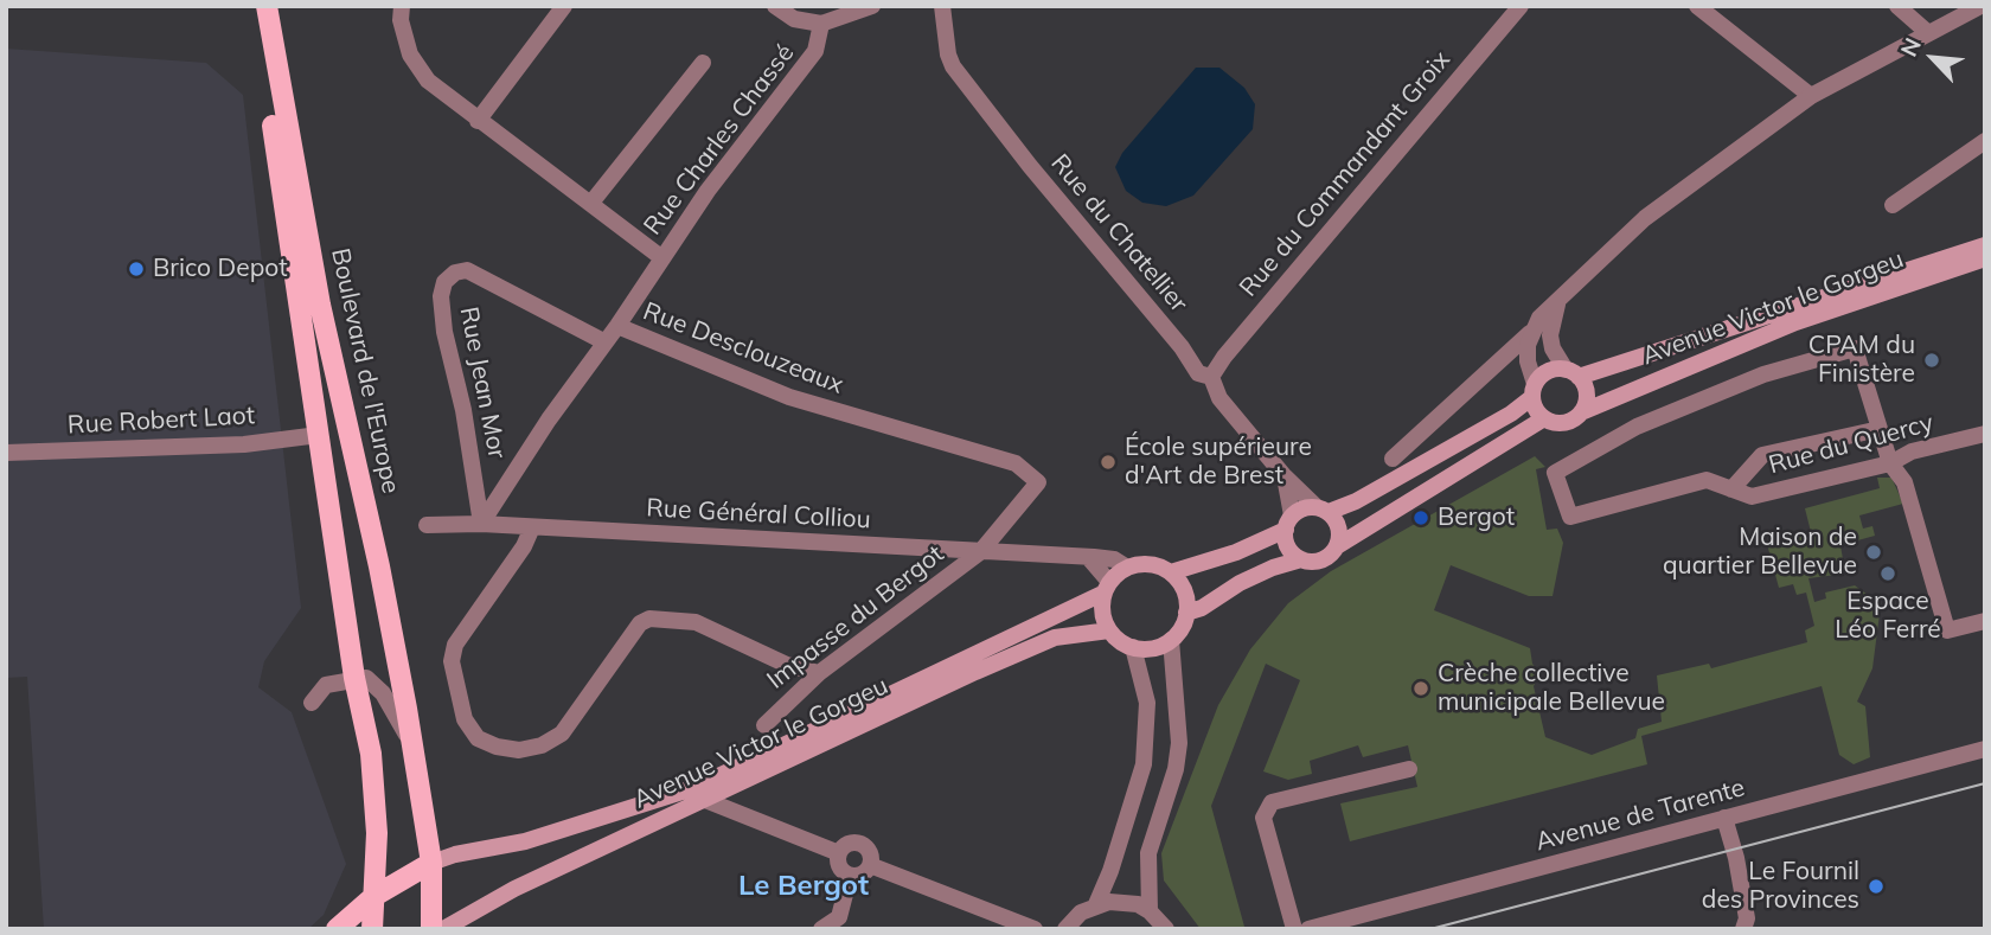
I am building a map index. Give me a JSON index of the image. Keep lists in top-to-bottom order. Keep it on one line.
{"streets":{"main road":["Avenue Victor le Gorgeu","Boulevard de l'Europe"],"street":["Rue Charles Chassé","Rue du Commandant Groix","Rue du Chatellier","Rue Desclouzeaux","Rue Jean Mor","Rue Robert Laot","Rue du Quercy","Rue Général Colliou","Impasse du Bergot","Avenue de Tarente"]},"crossings":[["Rue Charles Chassé","Rue Desclouzeaux"],["Rue du Commandant Groix","Rue du Chatellier"],["Avenue Victor le Gorgeu","Boulevard de l'Europe"],["Avenue Victor le Gorgeu","Rue Général Colliou"],["Rue Desclouzeaux","Rue Jean Mor"],["Rue Desclouzeaux","Rue Général Colliou"],["Rue Desclouzeaux","Impasse du Bergot"],["Boulevard de l'Europe","Rue Robert Laot"],["Rue Jean Mor","Rue Général Colliou"],["Rue Général Colliou","Impasse du Bergot"]],"districts":["Le Bergot"],"places":["Brico Depot","CPAM du Finistère","École supérieure d'Art de Brest","Bergot","Maison de quartier Bellevue","Espace Léo Ferré","Crèche collective municipale Bellevue","Le Fournil des Provinces"],"north":"top left"}
